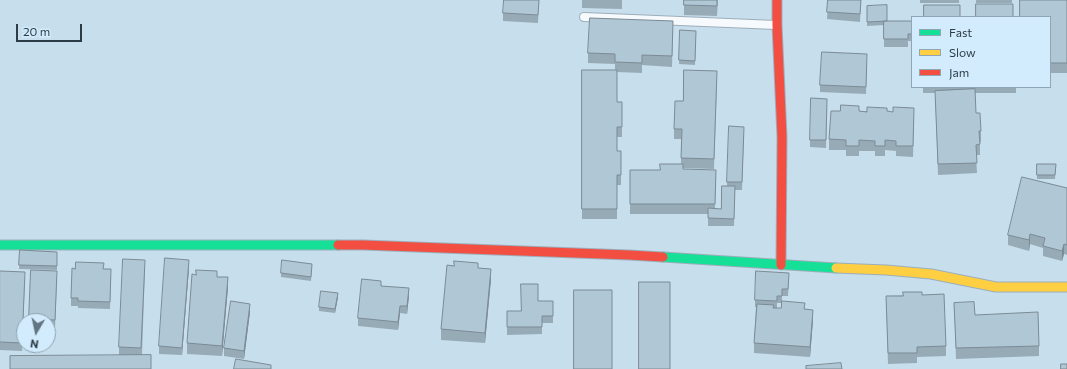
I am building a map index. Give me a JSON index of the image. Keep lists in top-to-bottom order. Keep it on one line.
{"legend":["Fast","Slow","Jam"],"scale_bar":"20 m","north":"bottom"}
